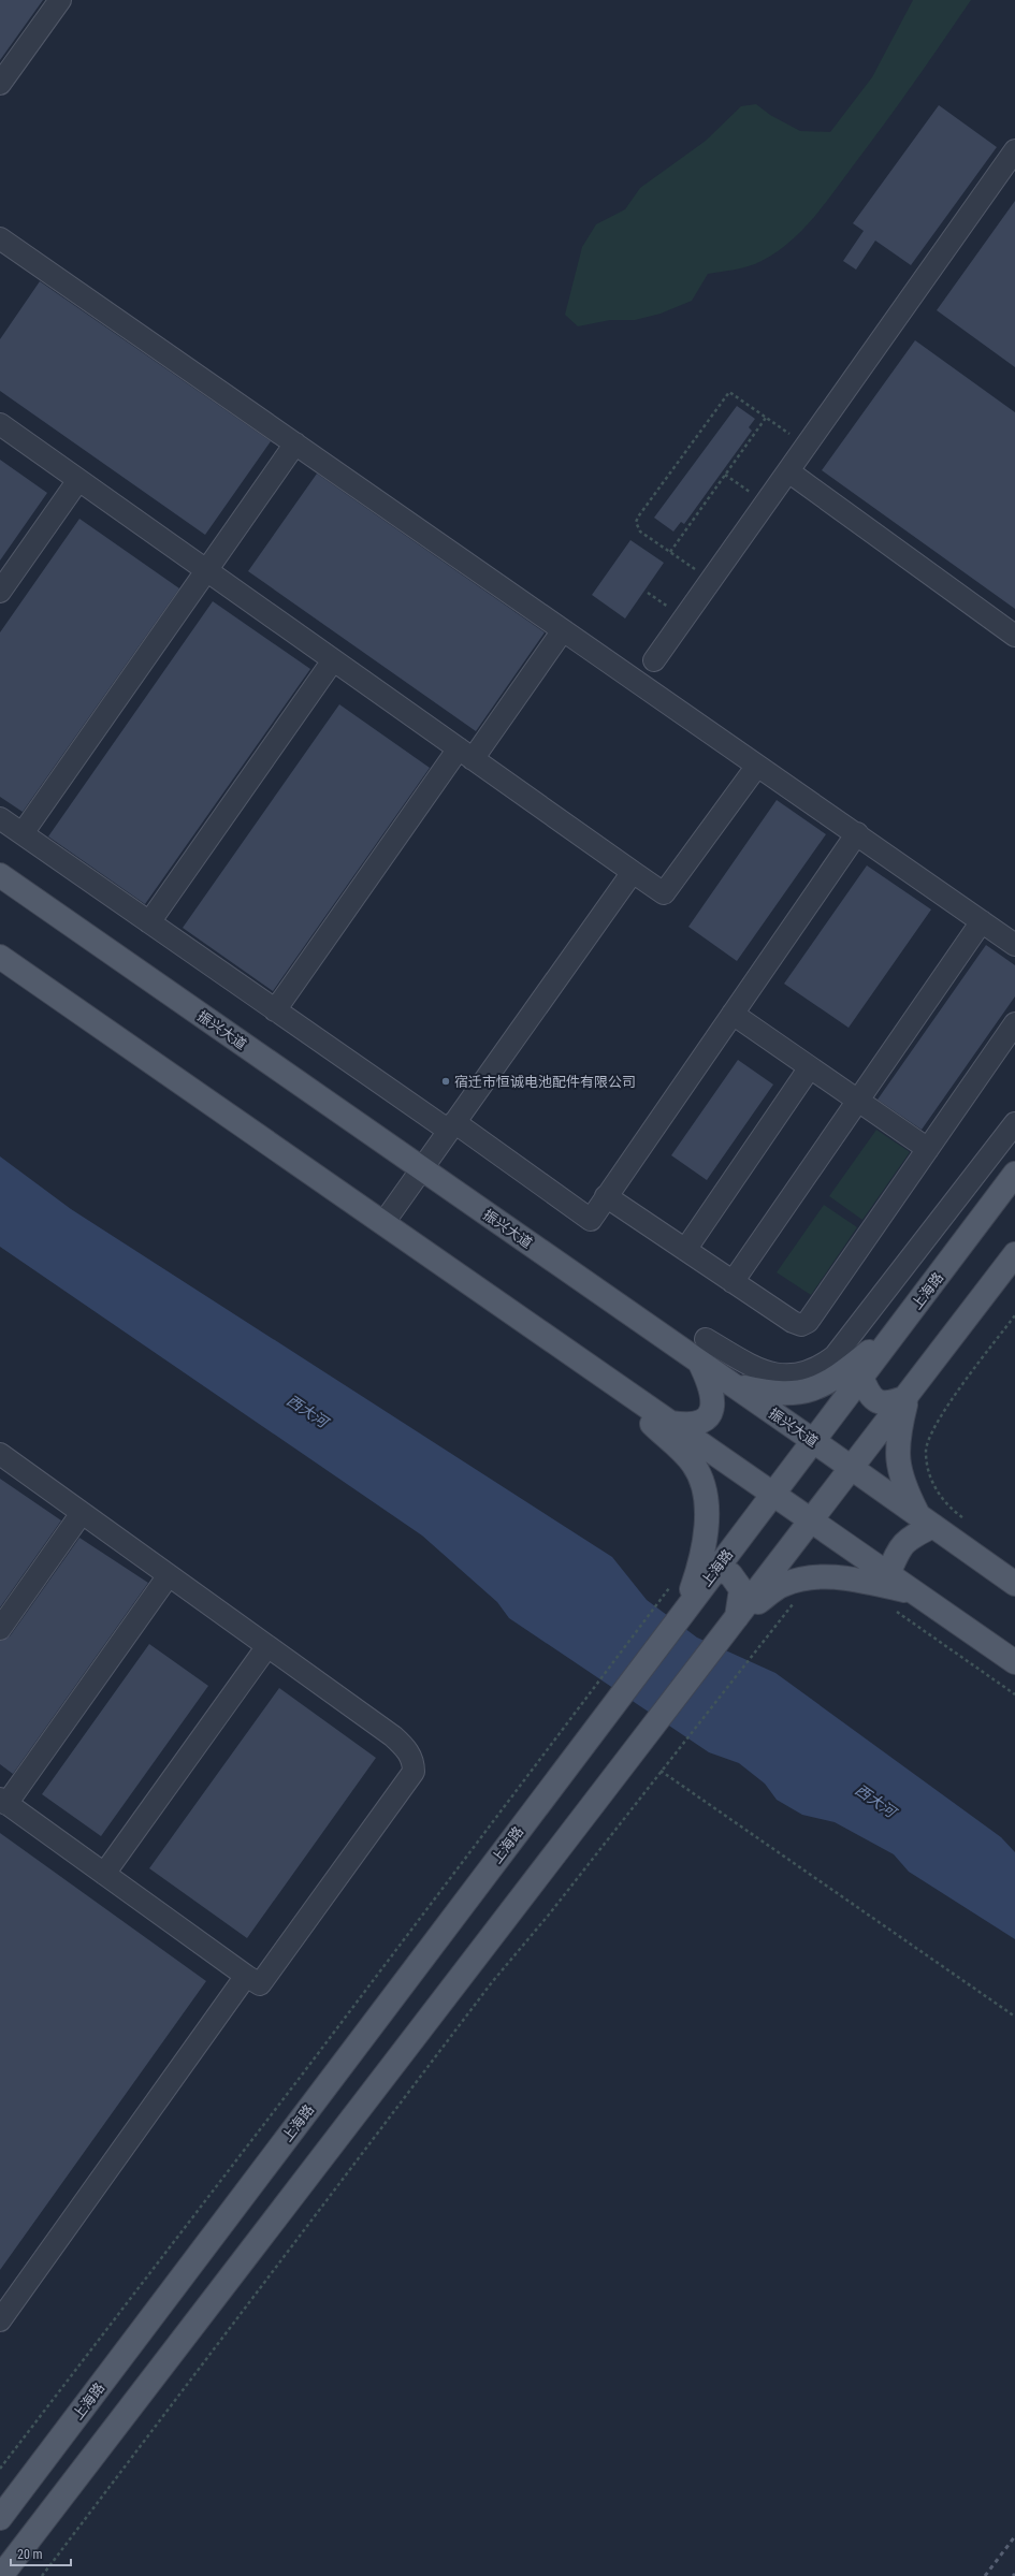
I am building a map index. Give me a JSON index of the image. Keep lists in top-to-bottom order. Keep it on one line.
{"streets":{"main road":["振兴大道","上海路"]},"crossings":[["振兴大道","上海路"]],"water":["西大河"],"places":["宿迁市恒诚电池配件有限公司"],"scale_bar":"20 m"}
